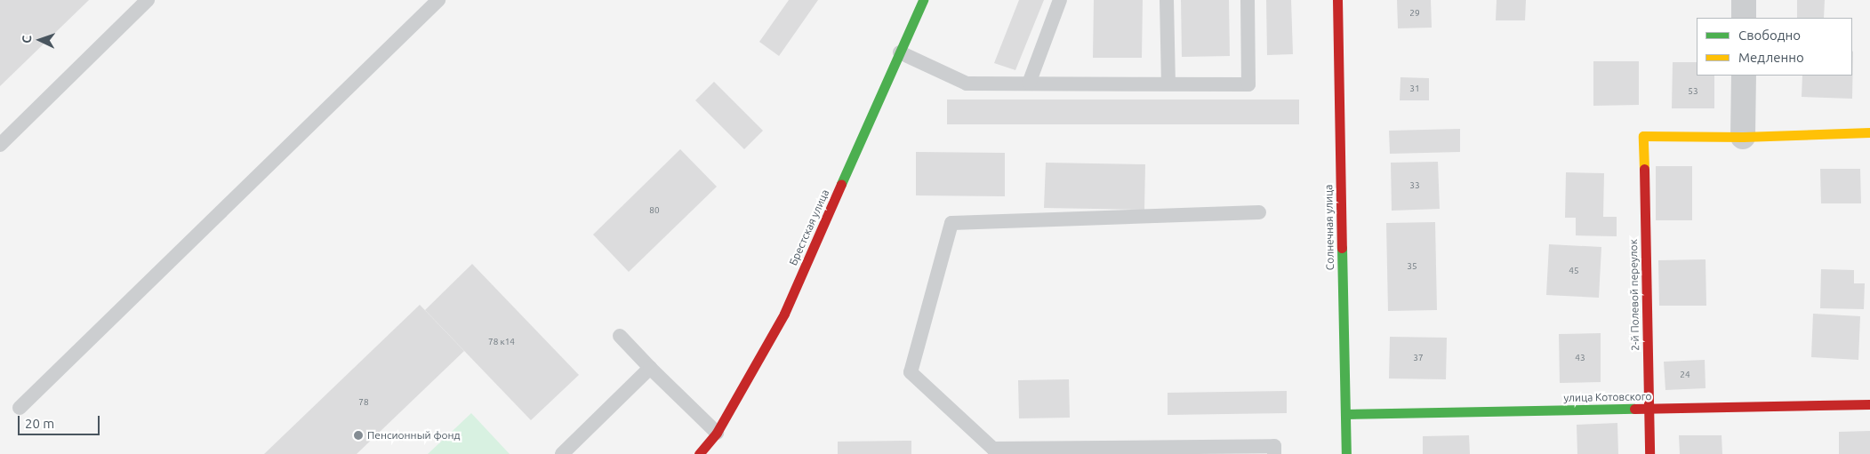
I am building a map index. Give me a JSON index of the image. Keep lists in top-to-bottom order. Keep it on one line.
{"streets":{"street":["Брестская улица","Солнечная улица","2-й Полевой переулок","улица Котовского"]},"crossings":[["Солнечная улица","улица Котовского"],["2-й Полевой переулок","улица Котовского"]],"places":["Пенсионный фонд"],"house_numbers":["29","31","53","33","80","35","45","78 к14","37","43","24","78"],"legend":["Свободно","Медленно"],"scale_bar":"20 m","north":"left"}
